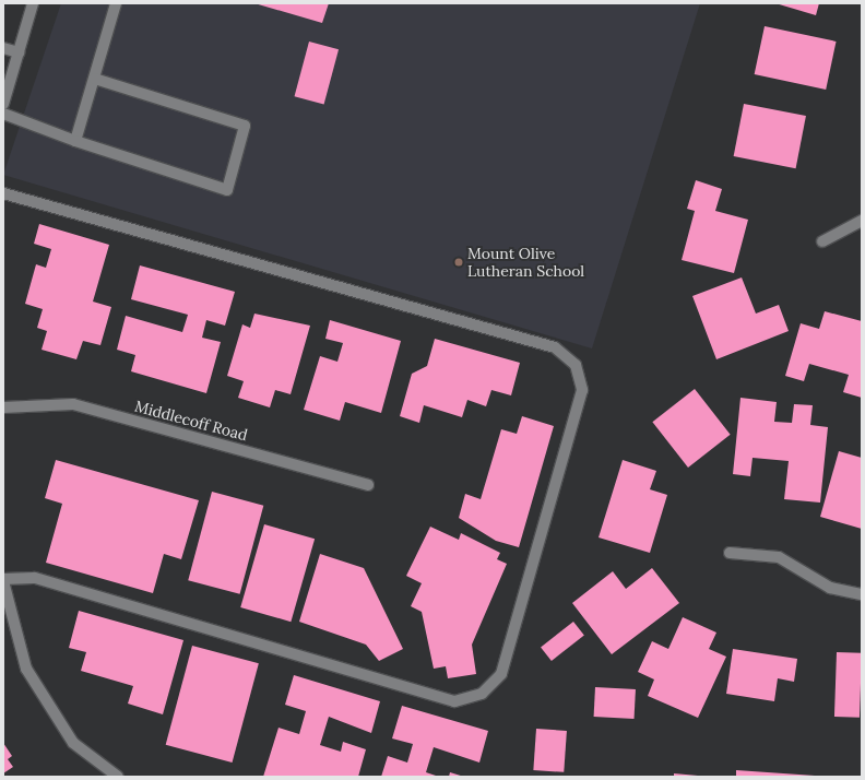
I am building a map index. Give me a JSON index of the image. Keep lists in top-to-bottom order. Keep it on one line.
{"streets":{"street":["Middlecoff Road"]},"places":["Mount Olive Lutheran School"]}
